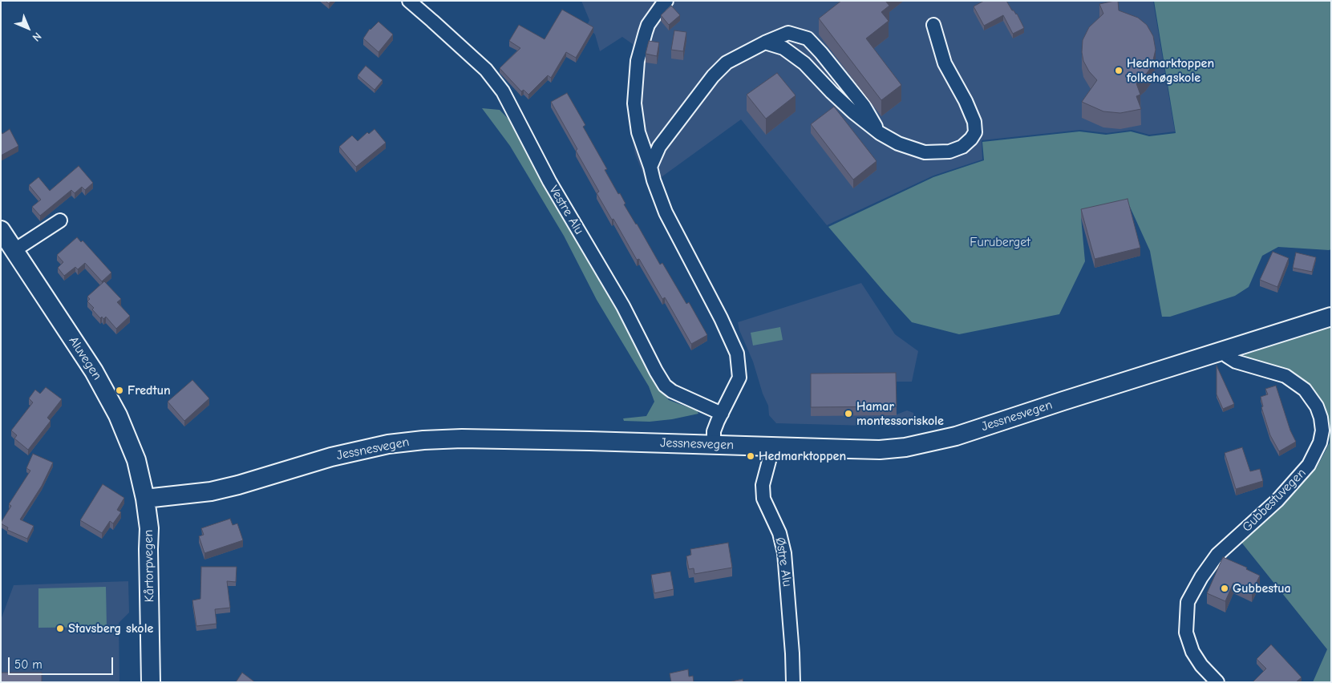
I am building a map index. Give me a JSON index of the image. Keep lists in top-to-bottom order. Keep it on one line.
{"streets":{"main road":["Aluvegen","Jessnesvegen","Kårtorpvegen"],"street":["Vestre Alu","Gubbestuvegen","Østre Alu"]},"crossings":[["Aluvegen","Jessnesvegen"],["Aluvegen","Kårtorpvegen"],["Jessnesvegen","Gubbestuvegen"],["Jessnesvegen","Østre Alu"],["Jessnesvegen","Kårtorpvegen"]],"parks":["Furuberget"],"places":["Hedmarktoppen folkehøgskole","Fredtun","Hamar montessoriskole","Hedmarktoppen","Gubbestua","Stavsberg skole"],"scale_bar":"50 m","north":"bottom right"}
